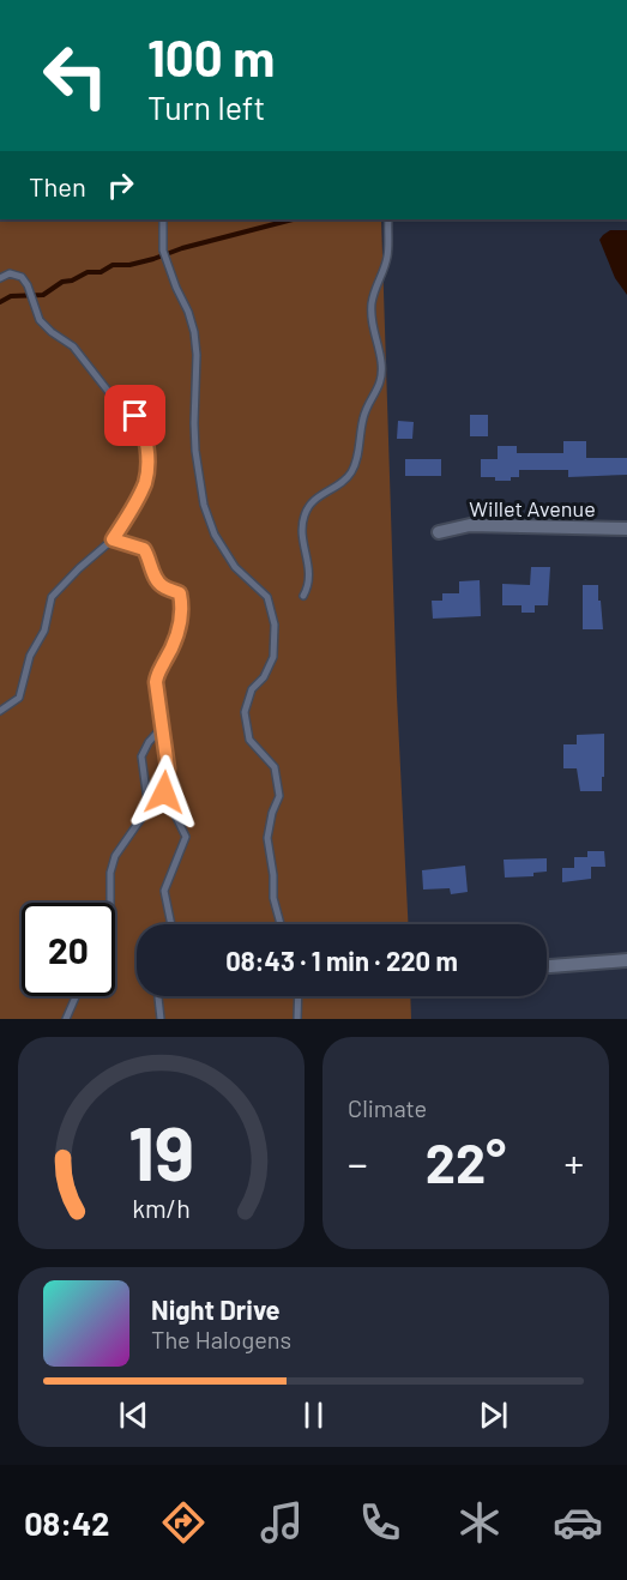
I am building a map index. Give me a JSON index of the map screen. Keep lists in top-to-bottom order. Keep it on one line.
{"streets":{"street":["Willet Avenue"]},"page":{"turn":["100 m","Turn left"],"then":"Then","limit":"20","trip":"08:43 · 1 min · 220 m","tile":"Climate","heat":["−","22°","+"],"song":["Night Drive","The Halogens"],"tabs":"08:42","gauge":["19","km/h"]}}
